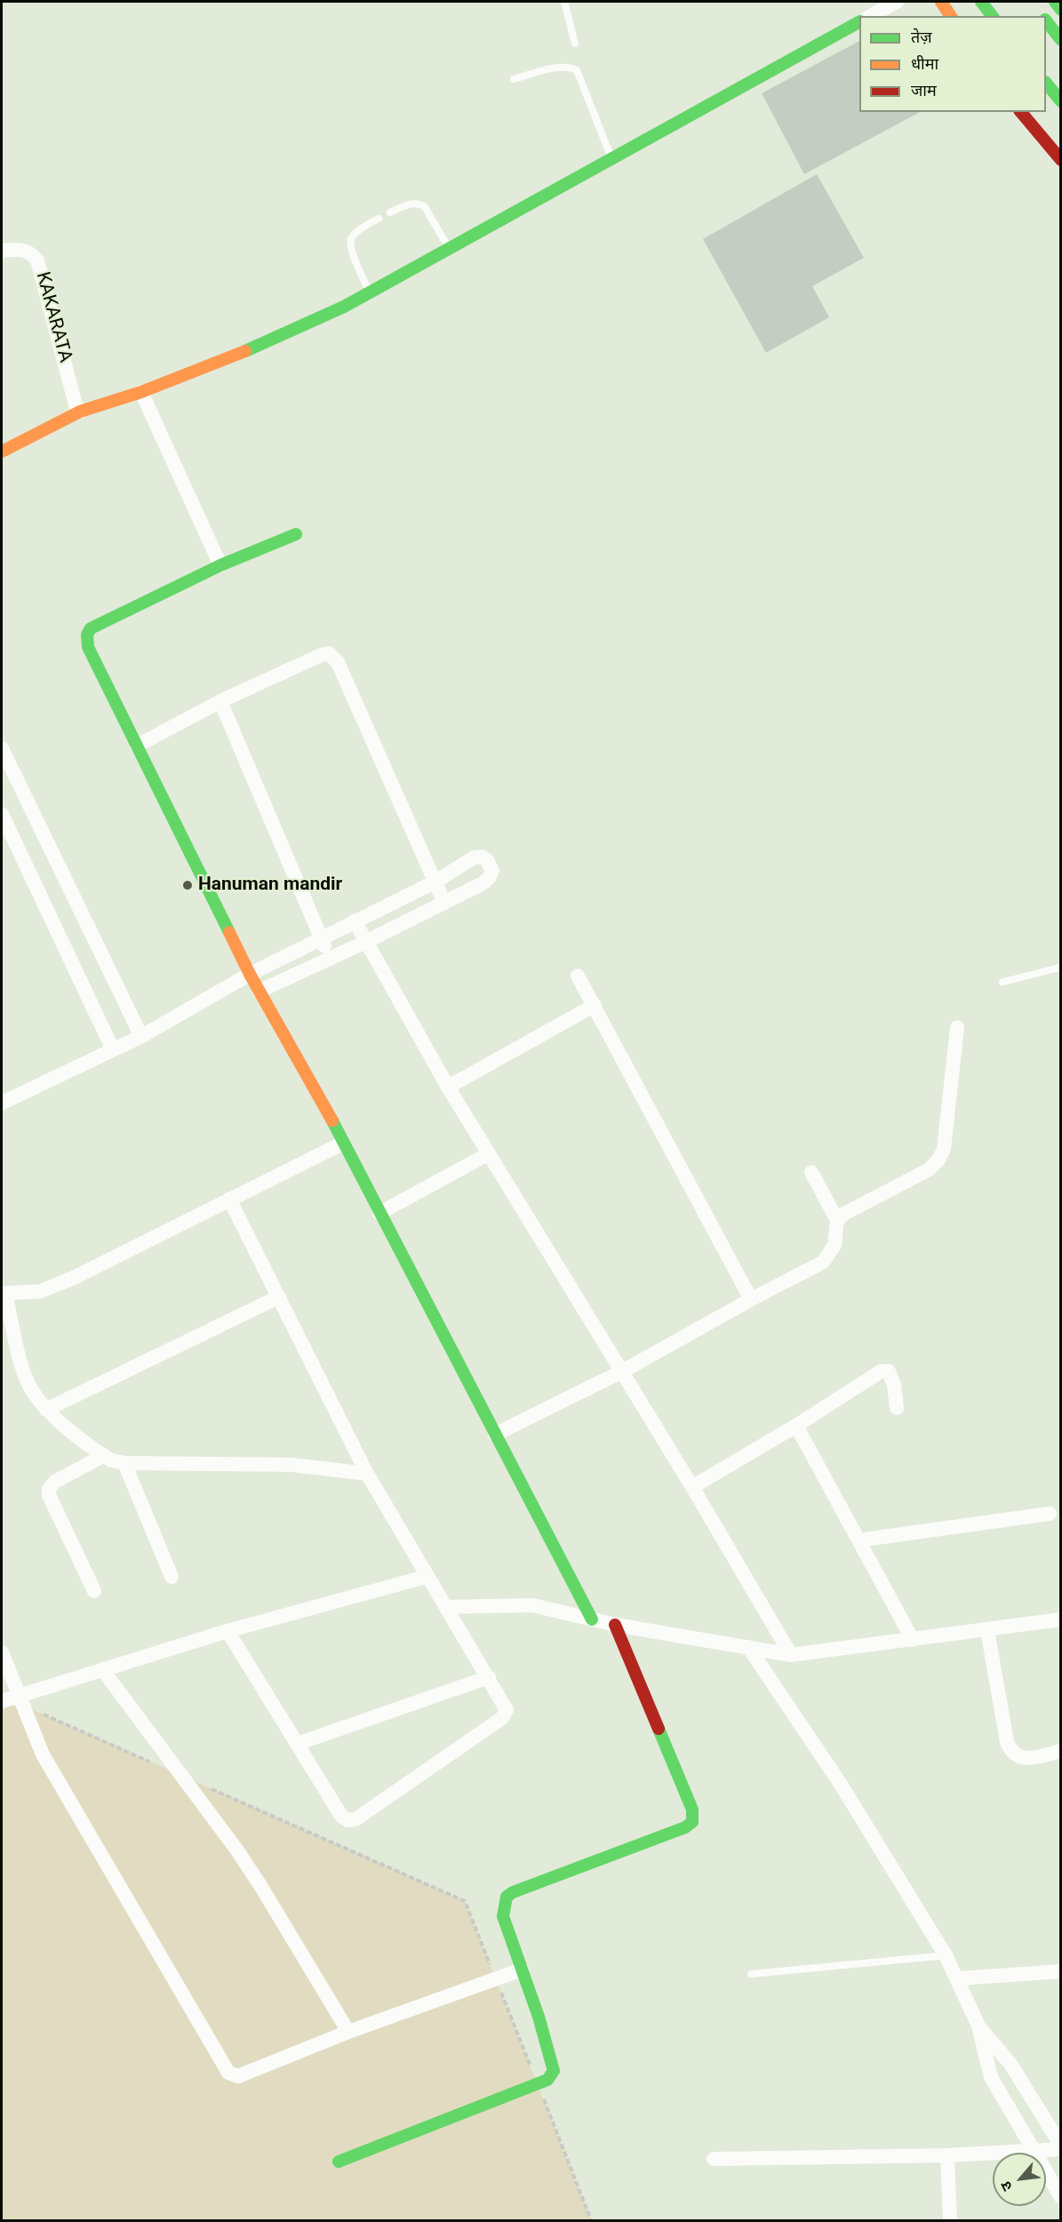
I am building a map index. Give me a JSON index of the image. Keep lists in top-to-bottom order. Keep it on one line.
{"streets":{"street":["KAKARATA"]},"places":["Hanuman mandir"],"legend":["तेज़","धीमा","जाम"],"north":"bottom left"}
